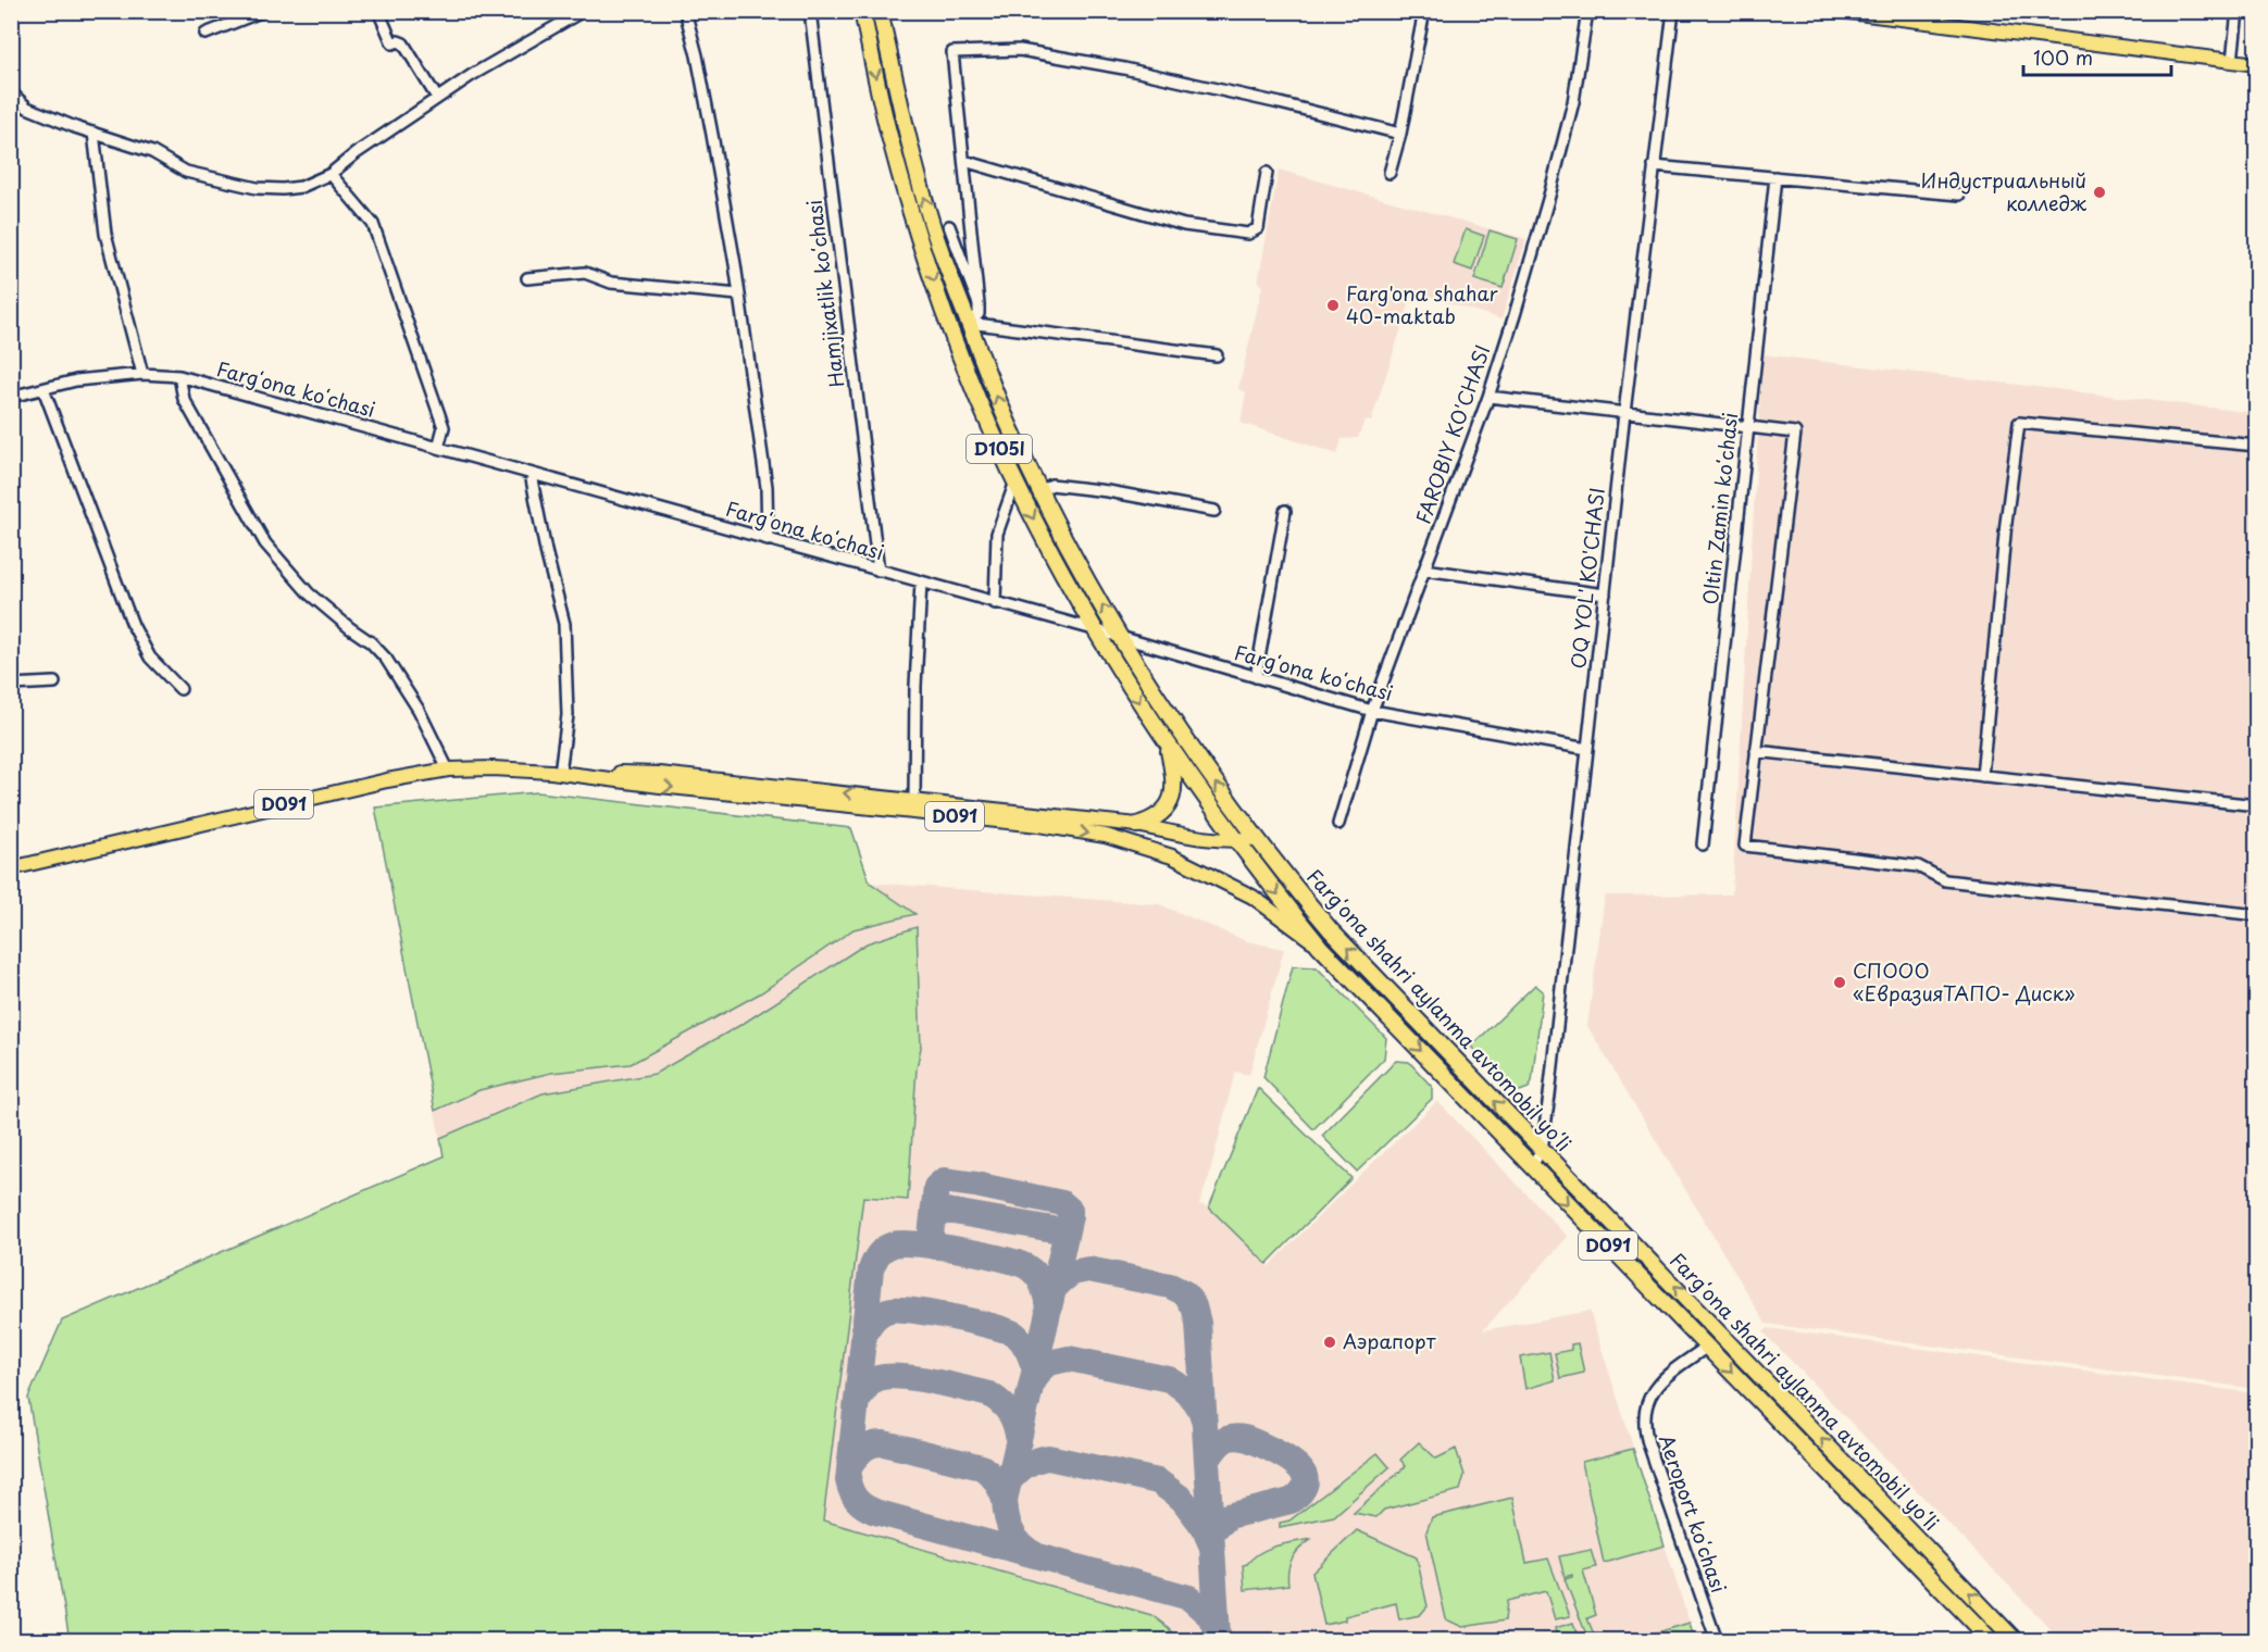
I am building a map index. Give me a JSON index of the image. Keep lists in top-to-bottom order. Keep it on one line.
{"streets":{"highway":["D105l","D091","Fargʻona shahri aylanma avtomobil yoʻli"],"street":["Hamjixatlik koʻchasi","Fargʻona koʻchasi","FAROBIY KO'CHASI","Oltin Zamin koʻchasi","OQ YOL' KO'CHASI","Aeroport koʻchasi"]},"crossings":[["Hamjixatlik koʻchasi","Fargʻona koʻchasi"],["Fargʻona koʻchasi","FAROBIY KO'CHASI"],["Fargʻona koʻchasi","OQ YOL' KO'CHASI"],["Fargʻona koʻchasi","Fargʻona shahri aylanma avtomobil yoʻli"],["OQ YOL' KO'CHASI","Fargʻona shahri aylanma avtomobil yoʻli"],["D091","Fargʻona shahri aylanma avtomobil yoʻli"],["Fargʻona shahri aylanma avtomobil yoʻli","Aeroport koʻchasi"]],"places":["Индустриальный колледж","Farg'ona shahar 40-maktab","СПООО «ЕвразияТАПО- Диск»","Аэрапорт"],"scale_bar":"100 m"}
